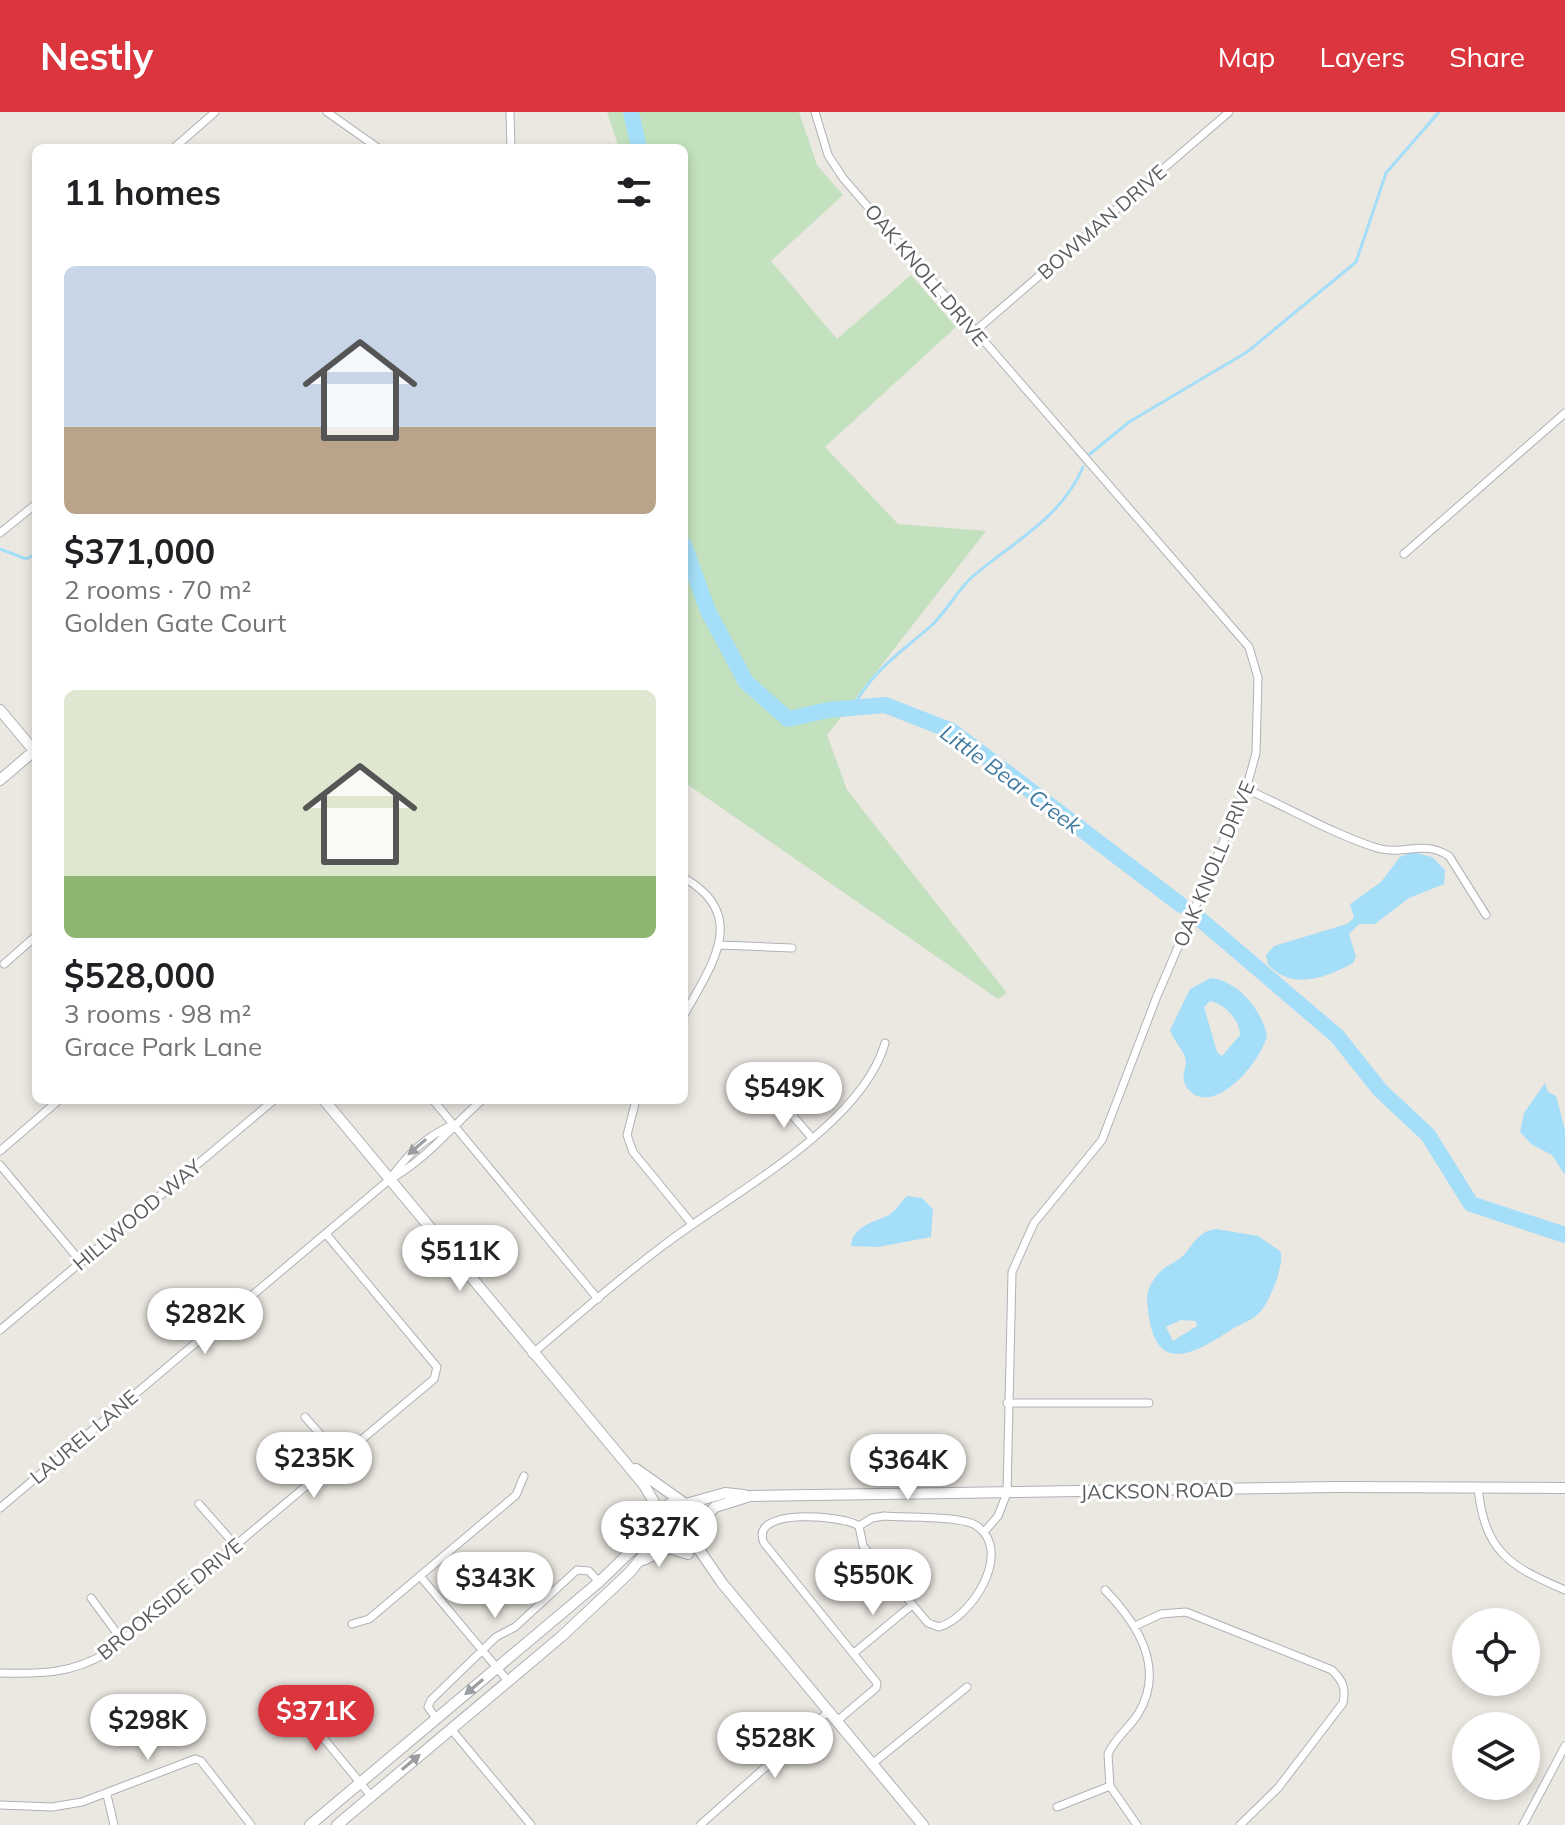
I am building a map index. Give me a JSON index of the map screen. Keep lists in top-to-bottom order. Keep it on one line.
{"streets":{"main road":["JACKSON ROAD"],"street":["BOWMAN DRIVE","OAK KNOLL DRIVE","HILLWOOD WAY","LAUREL LANE","BROOKSIDE DRIVE"]},"crossings":[["BOWMAN DRIVE","OAK KNOLL DRIVE"],["OAK KNOLL DRIVE","JACKSON ROAD"],["LAUREL LANE","BROOKSIDE DRIVE"]],"water":["Little Bear Creek"],"page":{"header":"Nestly","nav":["Map","Layers","Share"],"heading":"11 homes","list":[{"name":"$371,000","note":"2 rooms · 70 m² · Golden Gate Court"},{"name":"$528,000","note":"3 rooms · 98 m² · Grace Park Lane"}],"price":["$549K","$511K","$282K","$235K","$364K","$327K","$550K","$343K","$371K","$298K","$528K"]}}
